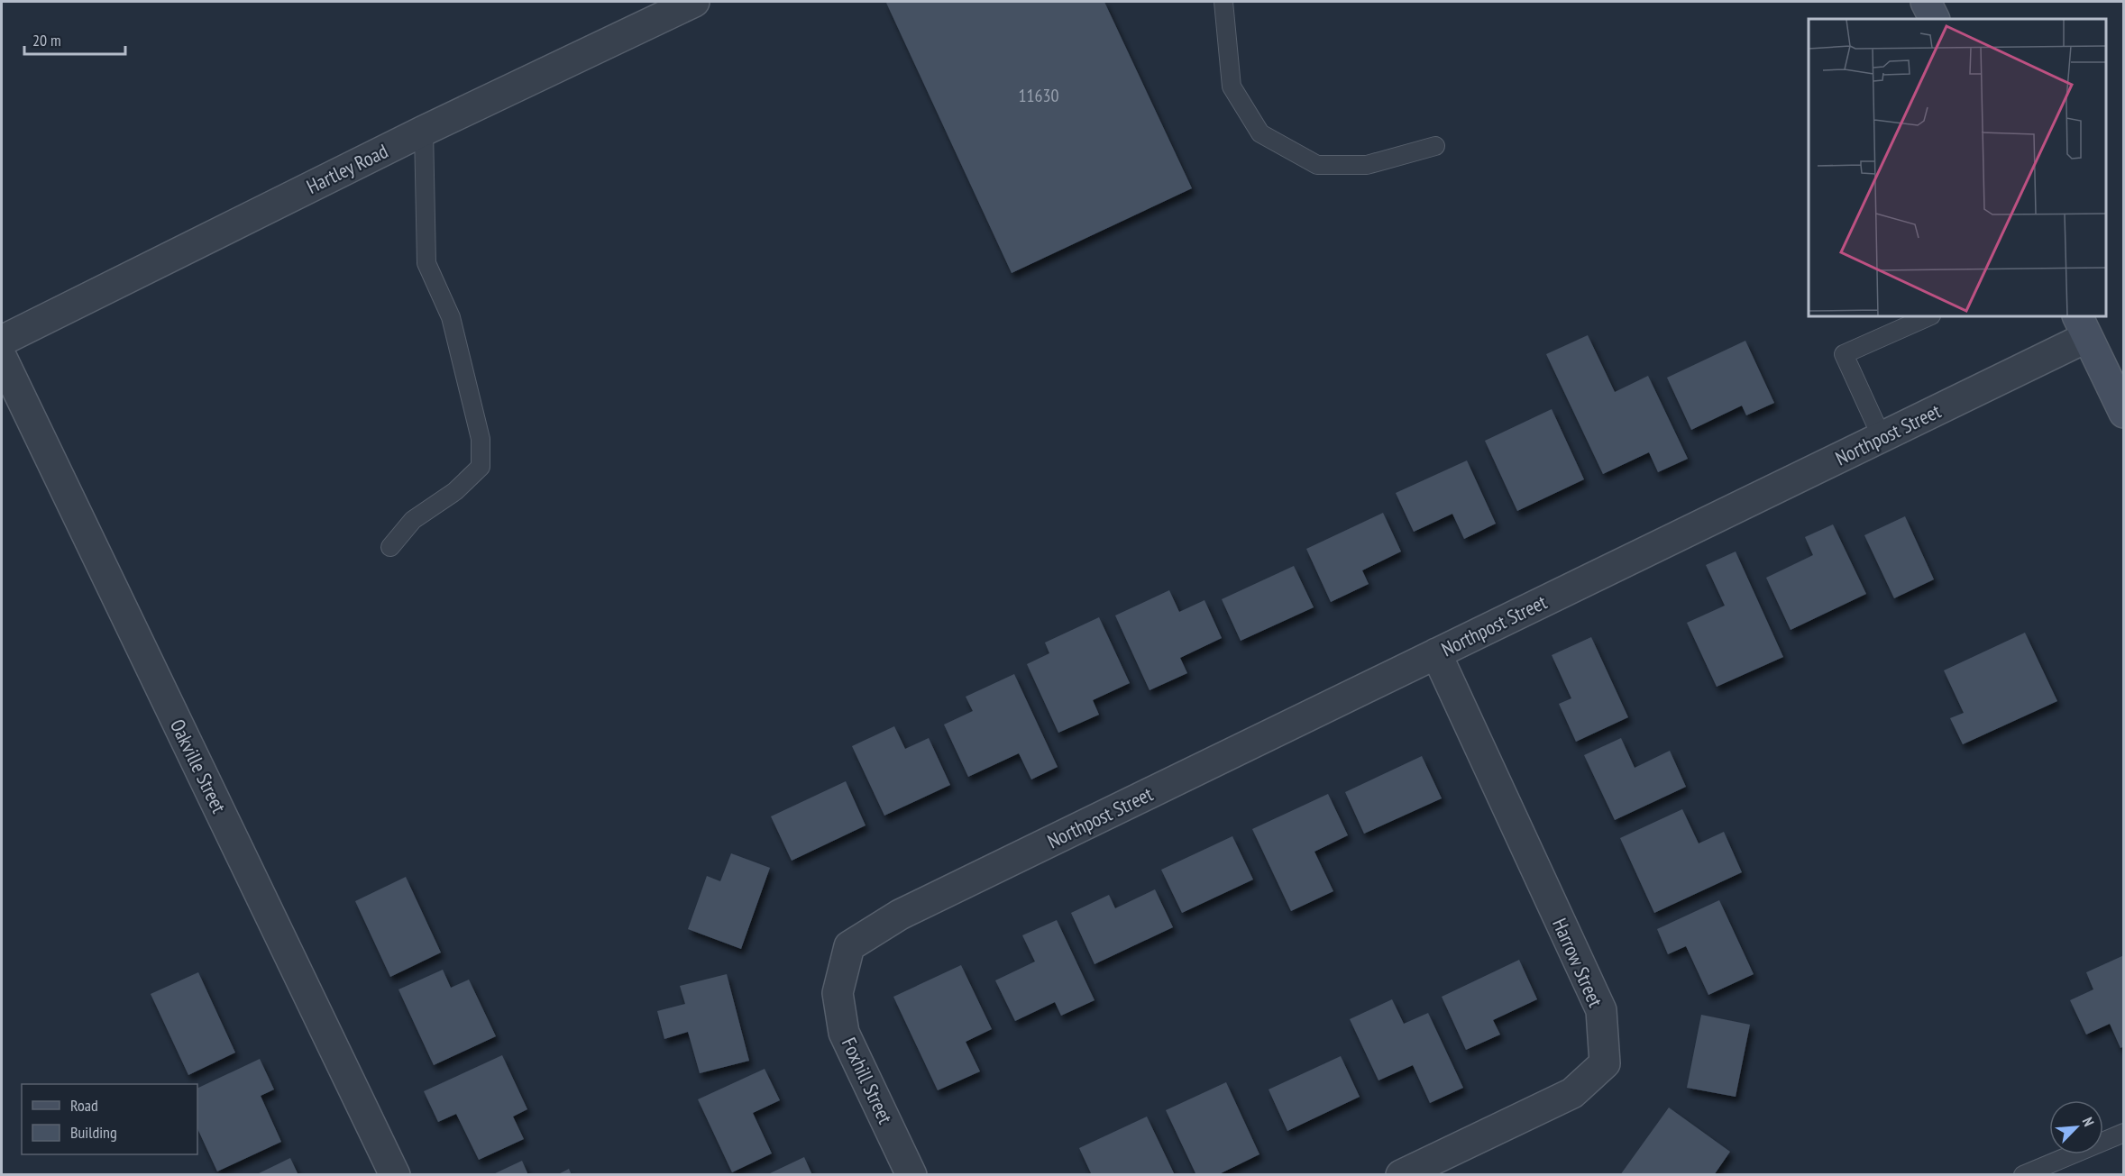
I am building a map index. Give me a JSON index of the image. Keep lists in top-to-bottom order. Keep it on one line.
{"streets":{"street":["Hartley Road","Northpost Street","Oakville Street","Harrow Street","Foxhill Street"]},"crossings":[["Northpost Street","Harrow Street"],["Northpost Street","Foxhill Street"]],"house_numbers":["11630"],"legend":["Road","Building"],"scale_bar":"20 m","north":"top right"}
